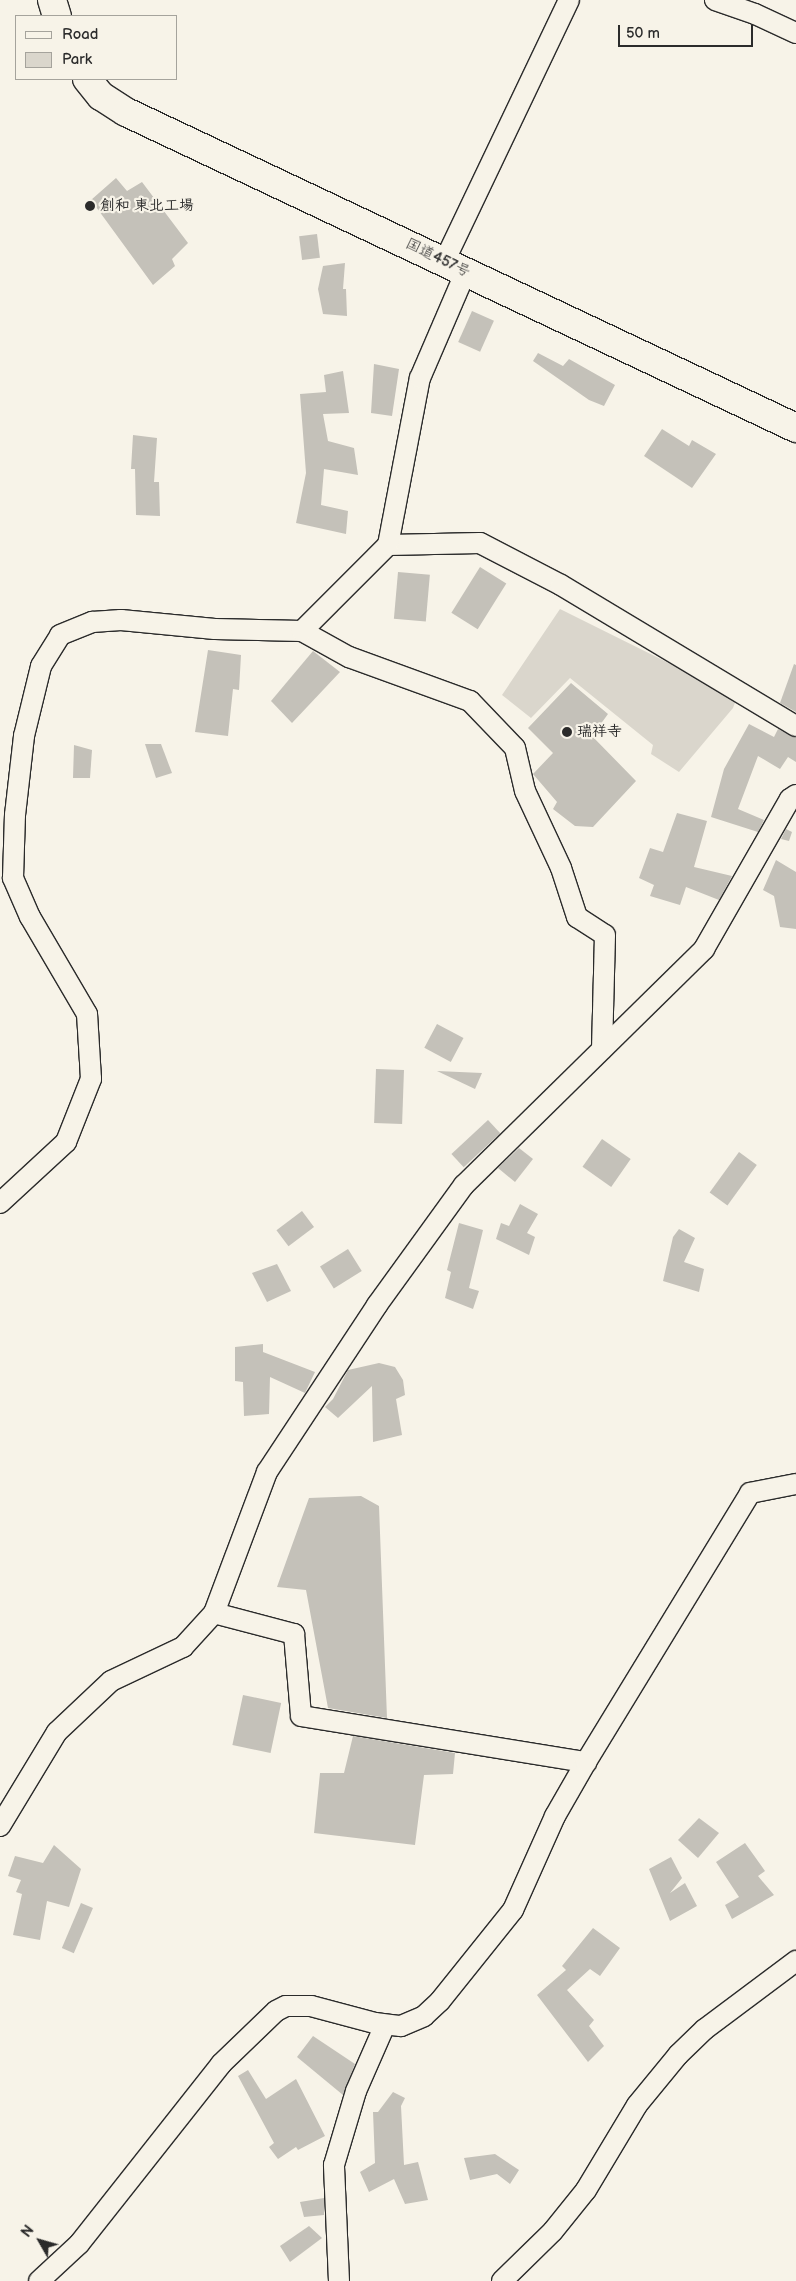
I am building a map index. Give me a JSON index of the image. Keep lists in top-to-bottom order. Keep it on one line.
{"streets":{"highway":["国道457号"]},"places":["創和 東北工場","瑞祥寺"],"legend":["Road","Park"],"scale_bar":"50 m","north":"top left"}
